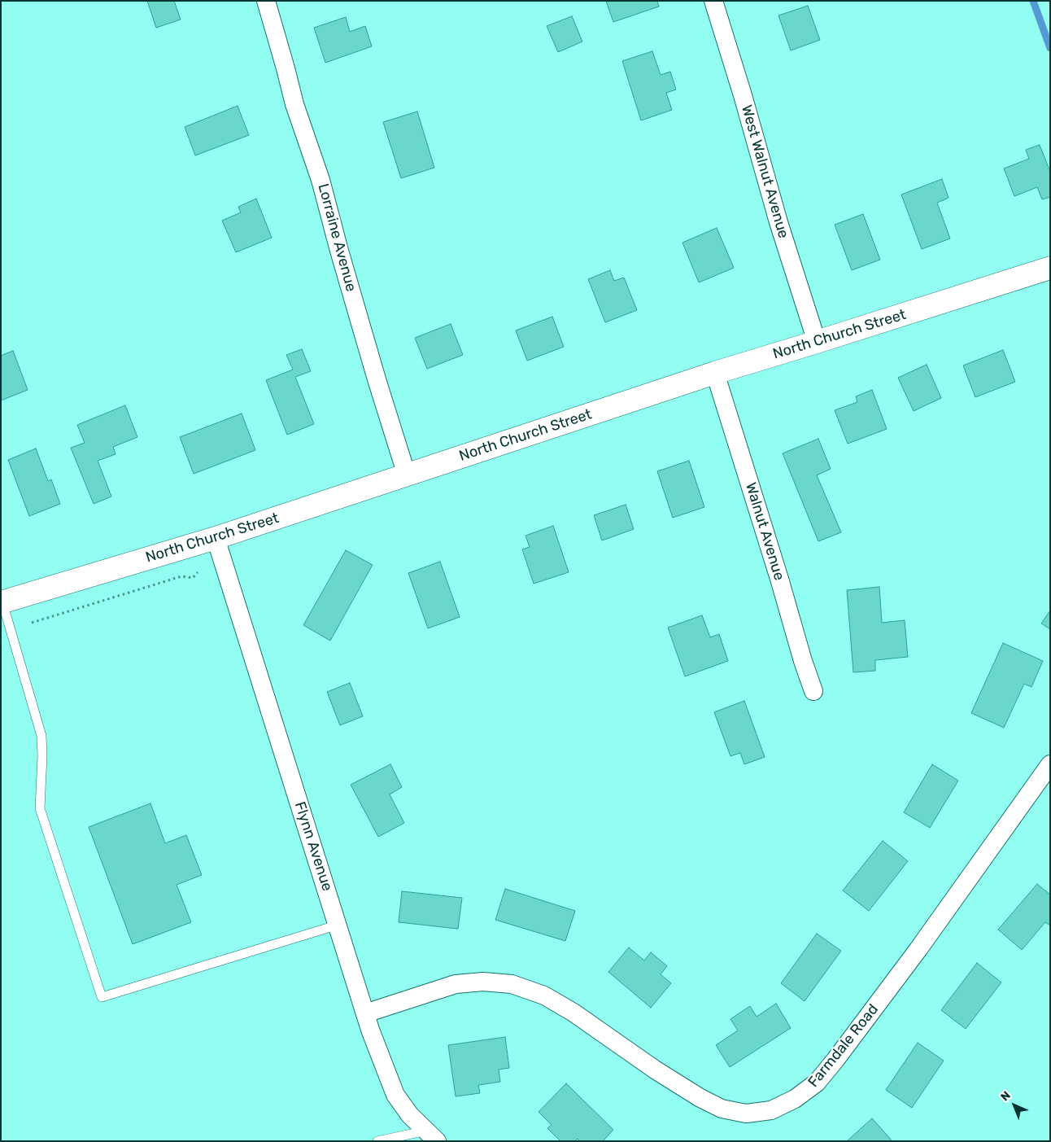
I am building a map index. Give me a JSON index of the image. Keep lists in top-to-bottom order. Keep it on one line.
{"streets":{"main road":["North Church Street"],"street":["West Walnut Avenue","Lorraine Avenue","Walnut Avenue","Flynn Avenue","Farmdale Road"]},"crossings":[["West Walnut Avenue","North Church Street"],["Lorraine Avenue","North Church Street"],["North Church Street","Walnut Avenue"],["North Church Street","Flynn Avenue"],["Flynn Avenue","Farmdale Road"]],"north":"top left"}
